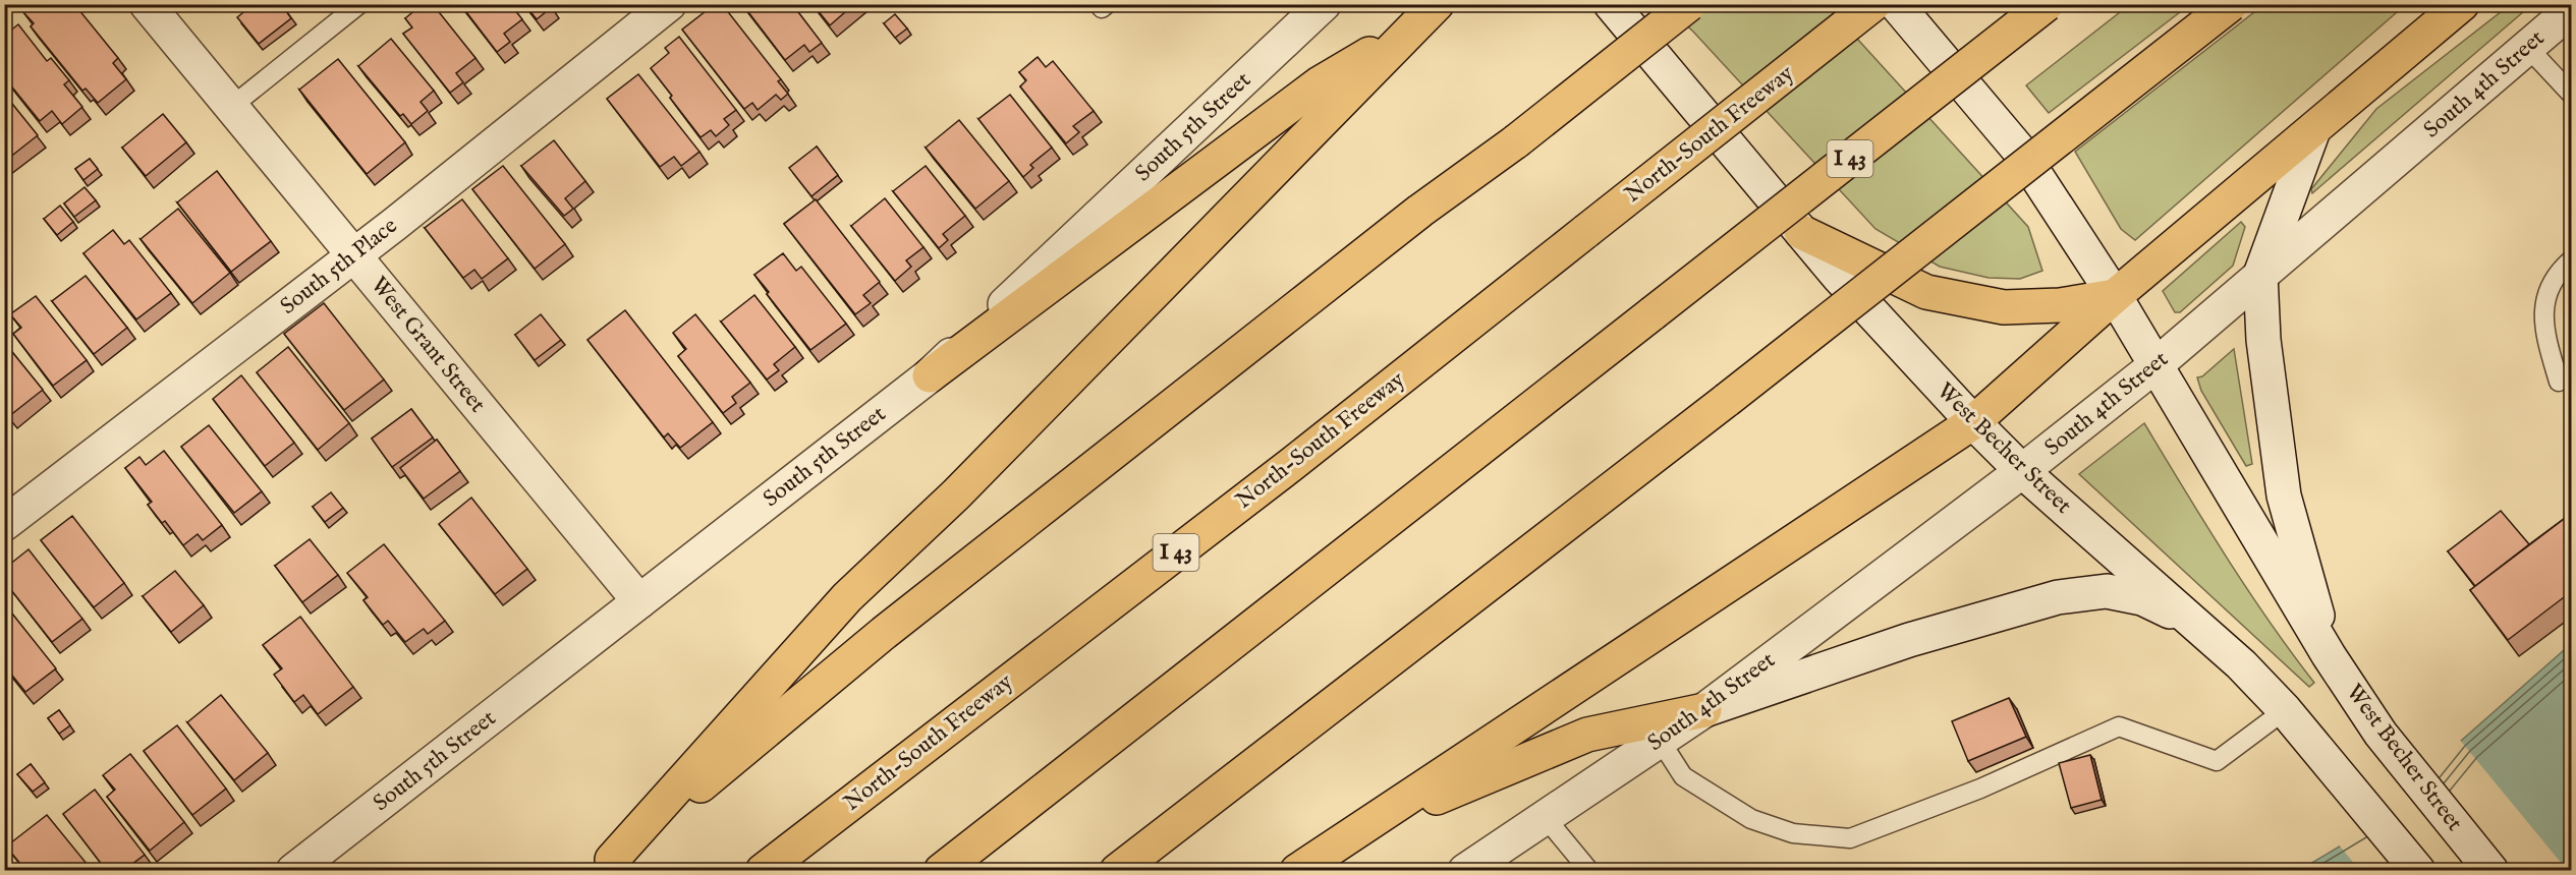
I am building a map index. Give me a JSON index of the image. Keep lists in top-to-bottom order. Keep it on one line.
{"streets":{"highway":["North-South Freeway","I 43"],"street":["South 4th Street","South 5th Street","South 5th Place","West Grant Street","West Becher Street"]},"crossings":[["South 4th Street","West Becher Street"],["South 5th Street","West Grant Street"],["South 5th Place","West Grant Street"]]}
